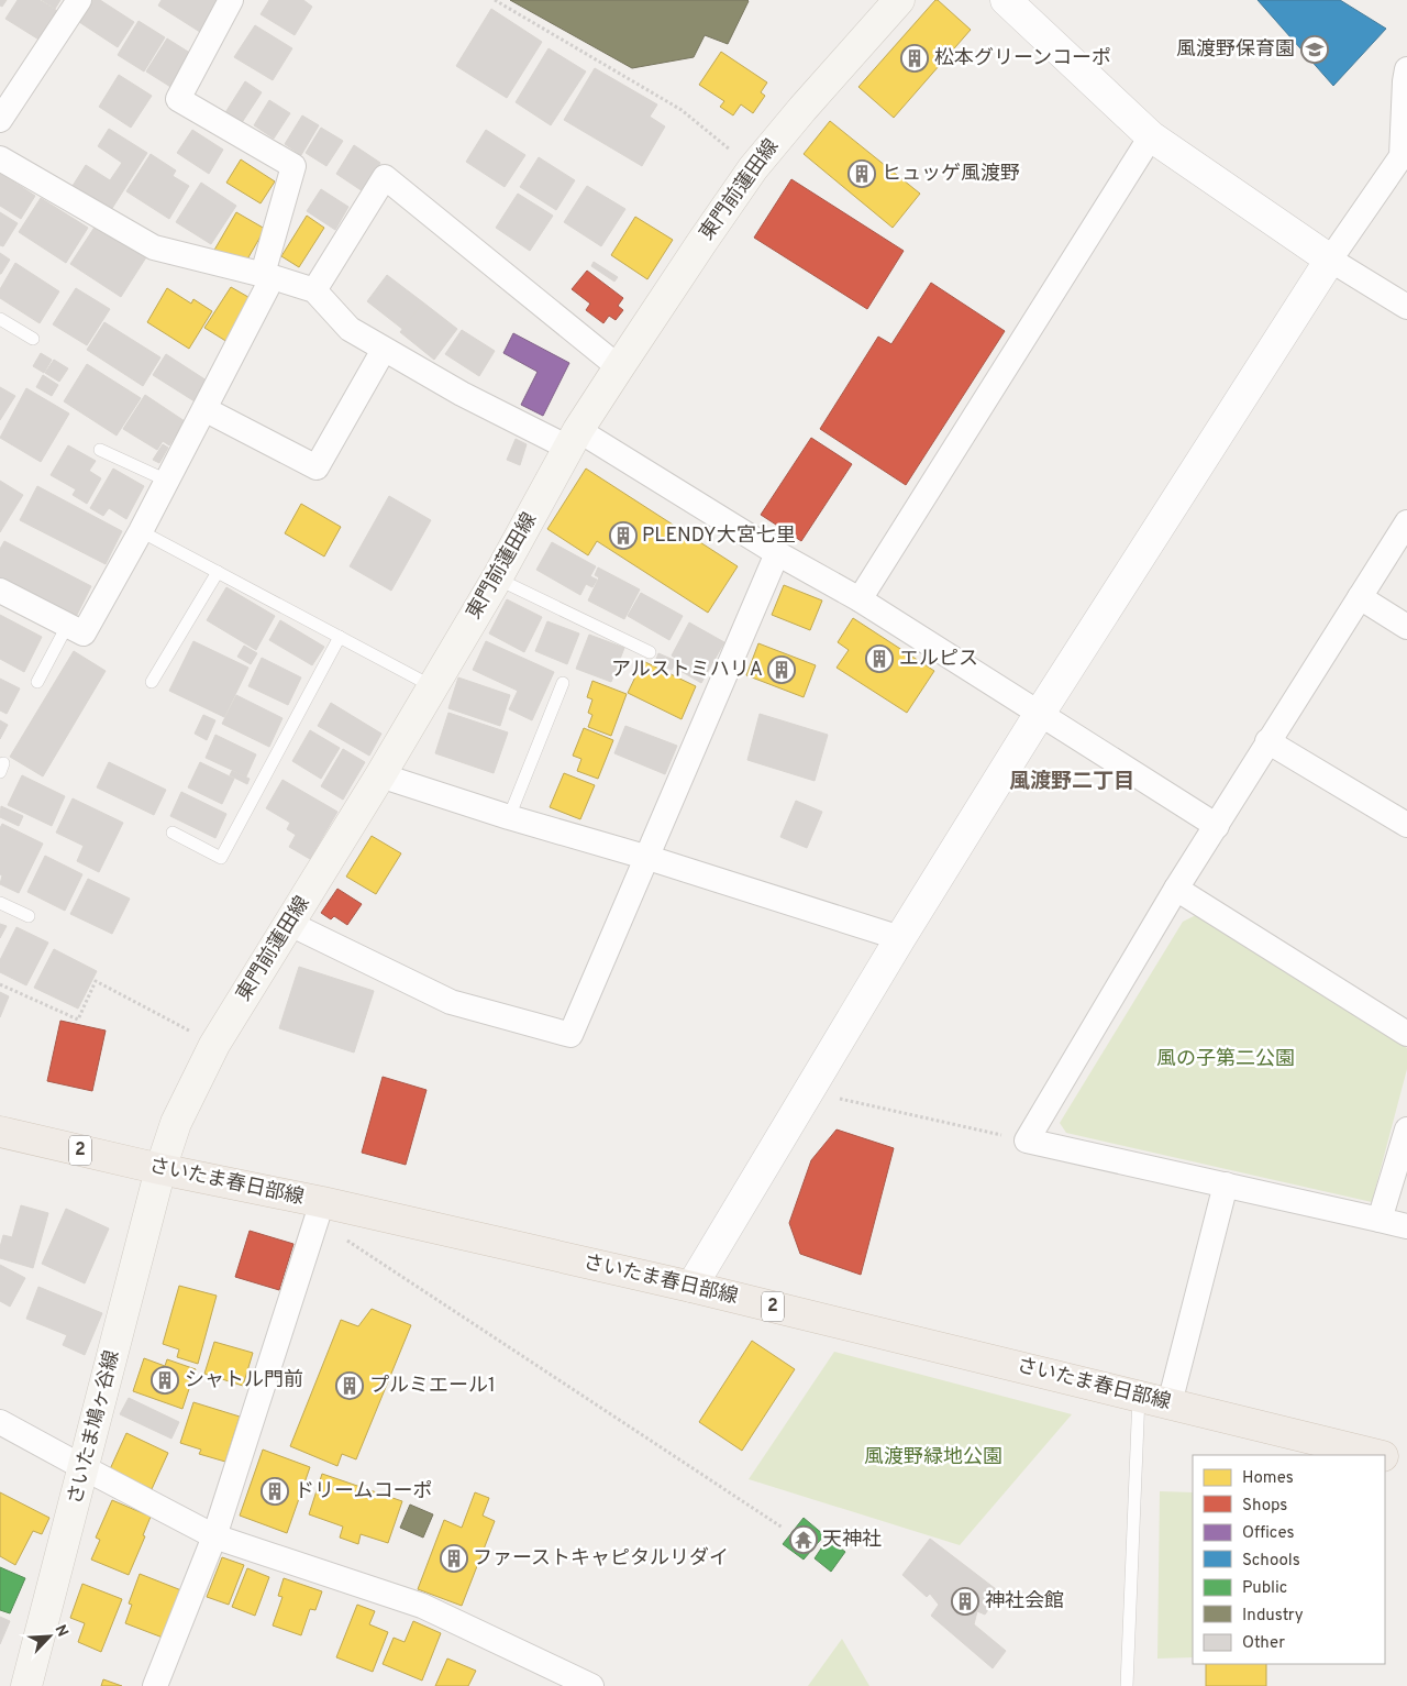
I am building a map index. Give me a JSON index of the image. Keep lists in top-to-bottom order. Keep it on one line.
{"streets":{"main road":["東門前蓮田線","2","さいたま春日部線","さいたま鳩ヶ谷線"]},"crossings":[["東門前蓮田線","さいたま春日部線"],["東門前蓮田線","さいたま鳩ヶ谷線"],["さいたま春日部線","さいたま鳩ヶ谷線"]],"districts":["風渡野二丁目"],"parks":["風の子第二公園","風渡野緑地公園"],"places":{"school or university":["風渡野保育園"],"building":["松本グリーンコーポ","ヒュッゲ風渡野","PLENDY大宮七里","エルピス","アルストミハリA","シャトル門前","プルミエール1","ドリームコーポ","ファーストキャピタルリダイ","神社会館"],"temple":["天神社"]},"legend":["Homes","Shops","Offices","Schools","Public","Industry","Other"],"north":"top right"}
